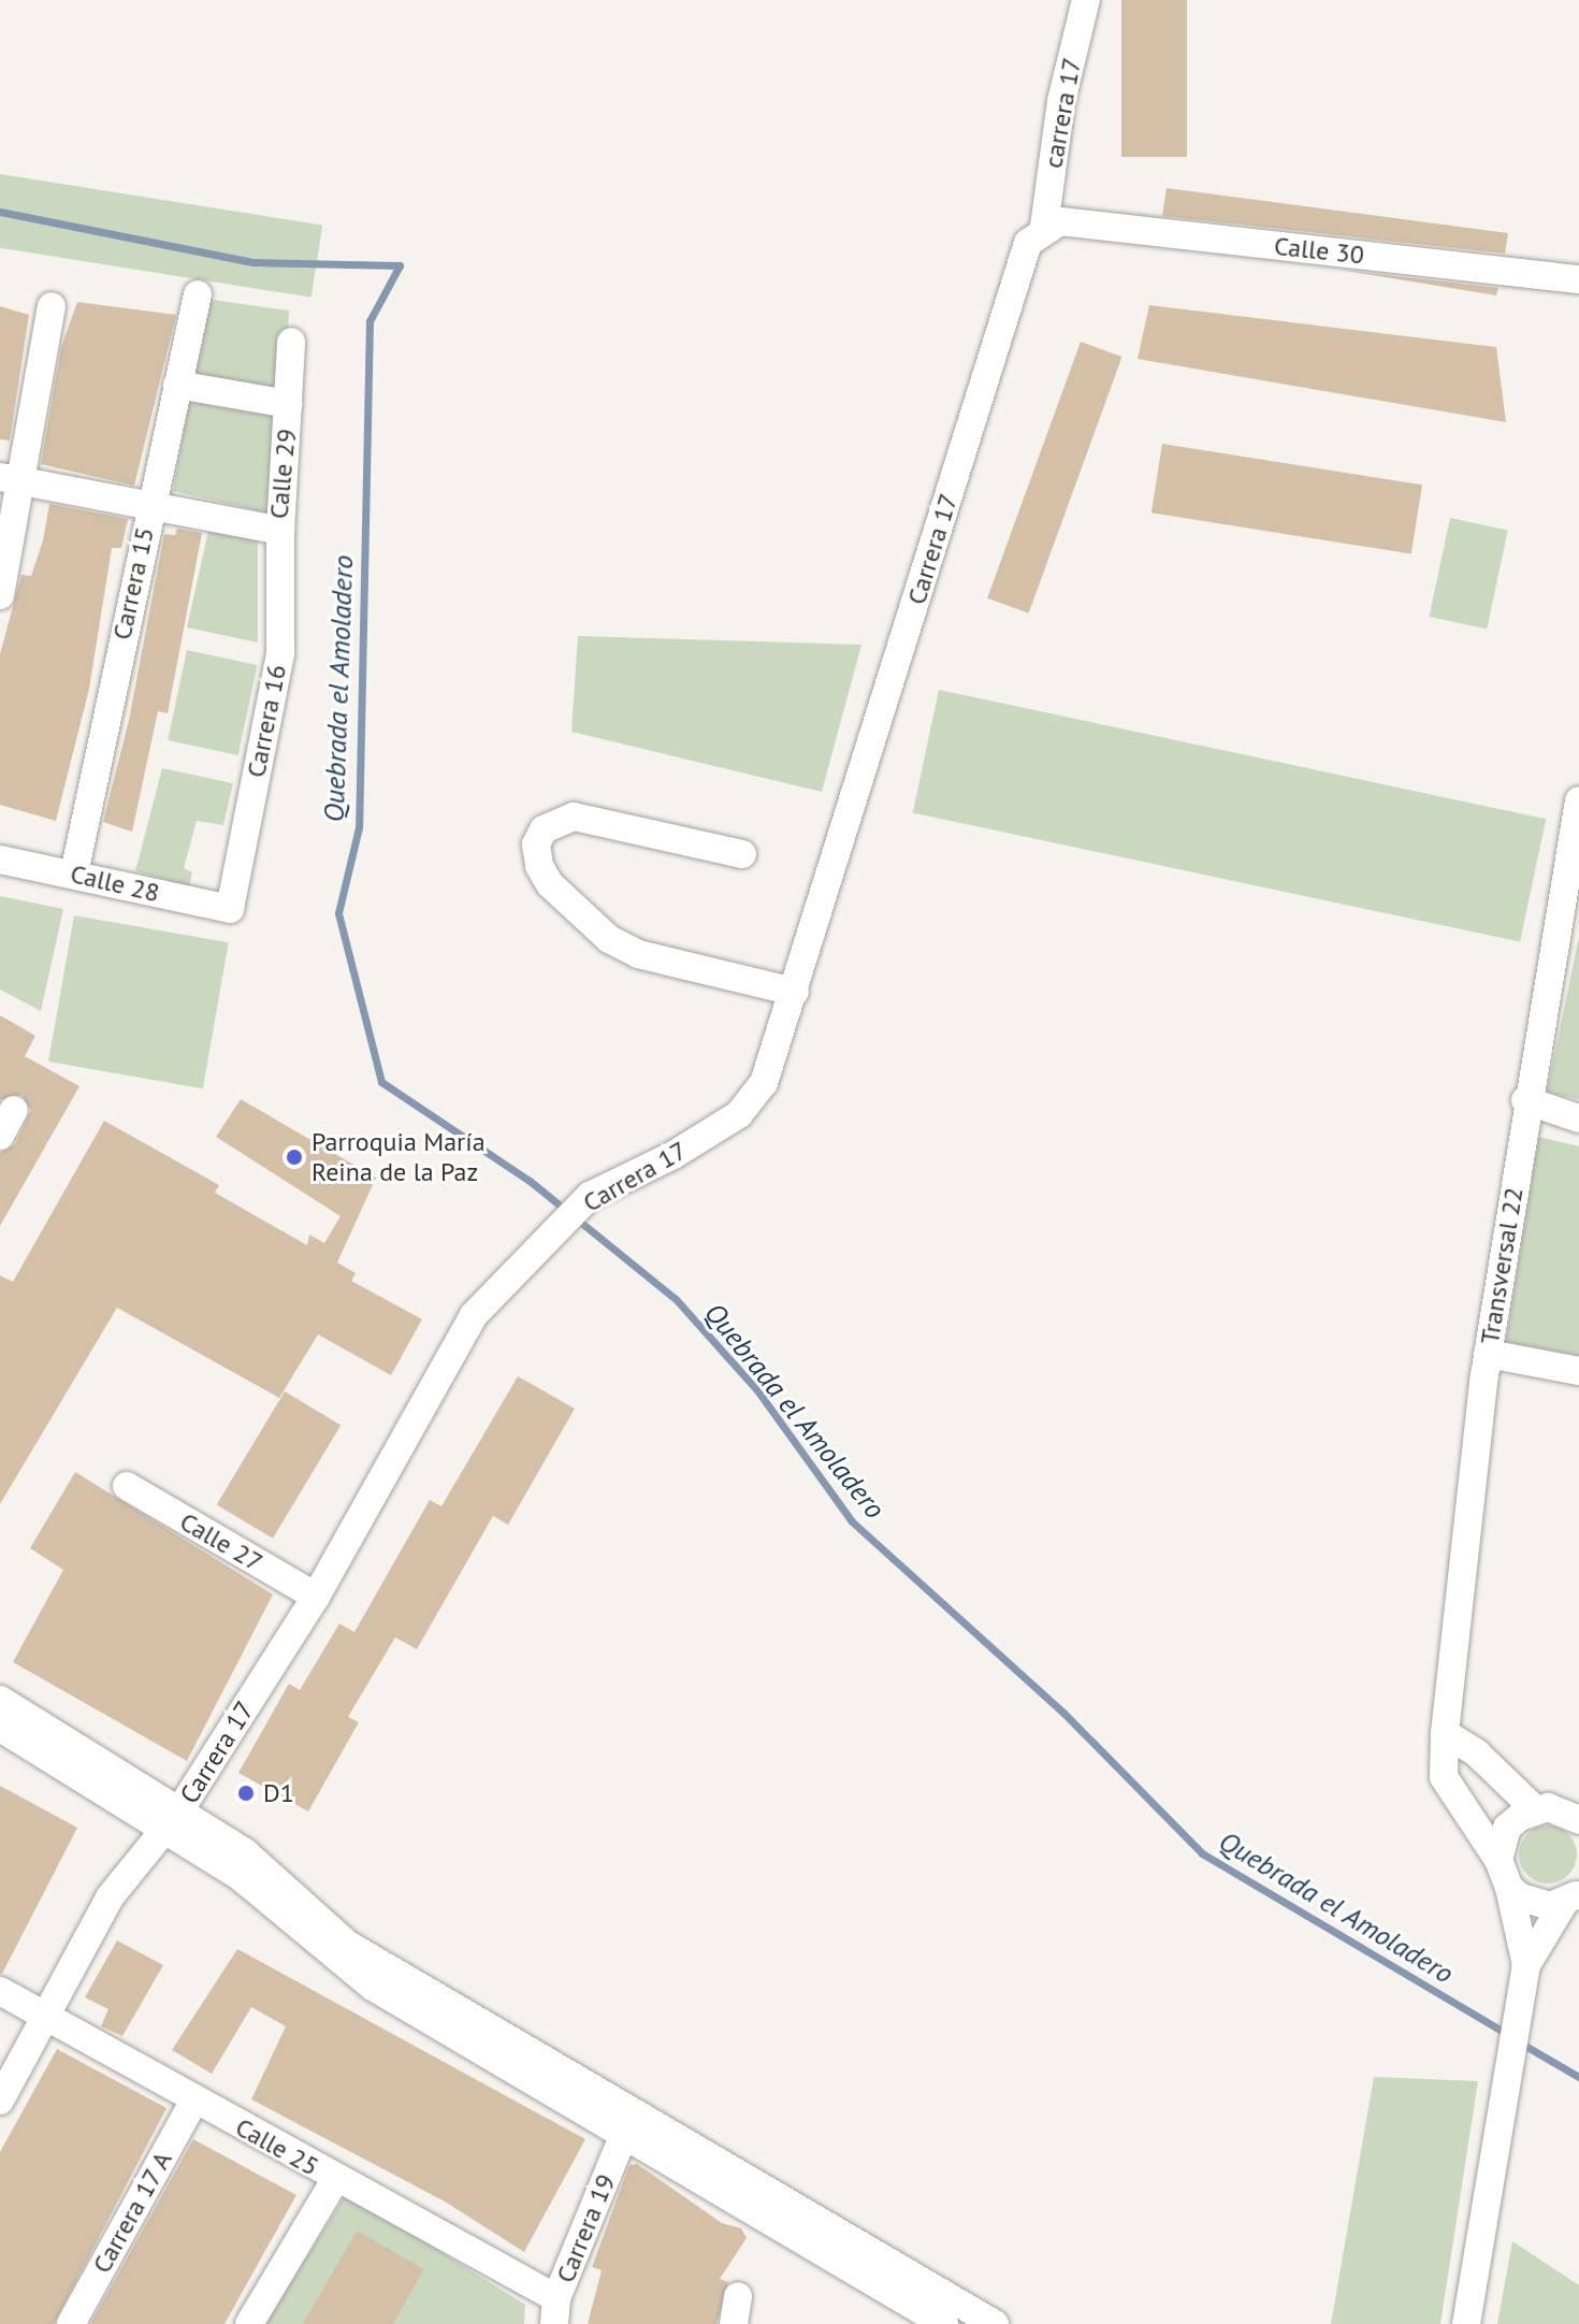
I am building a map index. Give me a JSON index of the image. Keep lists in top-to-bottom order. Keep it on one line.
{"streets":{"street":["carrera 17","Calle 30","Calle 29","Carrera 17","Carrera 15","Carrera 16","Calle 28","Transversal 22","Calle 27","Calle 25","Carrera 17 A","Carrera 19"]},"crossings":[["carrera 17","Calle 30"],["carrera 17","Carrera 17"],["Calle 30","Carrera 17"],["Calle 29","Carrera 15"],["Calle 29","Carrera 16"],["Carrera 17","Calle 27"],["Carrera 17","Calle 25"],["Carrera 15","Calle 28"],["Carrera 16","Calle 28"],["Calle 25","Carrera 17 A"],["Calle 25","Carrera 19"]],"water":["Quebrada el Amoladero"],"places":["Parroquia María Reina de la Paz","D1"]}
